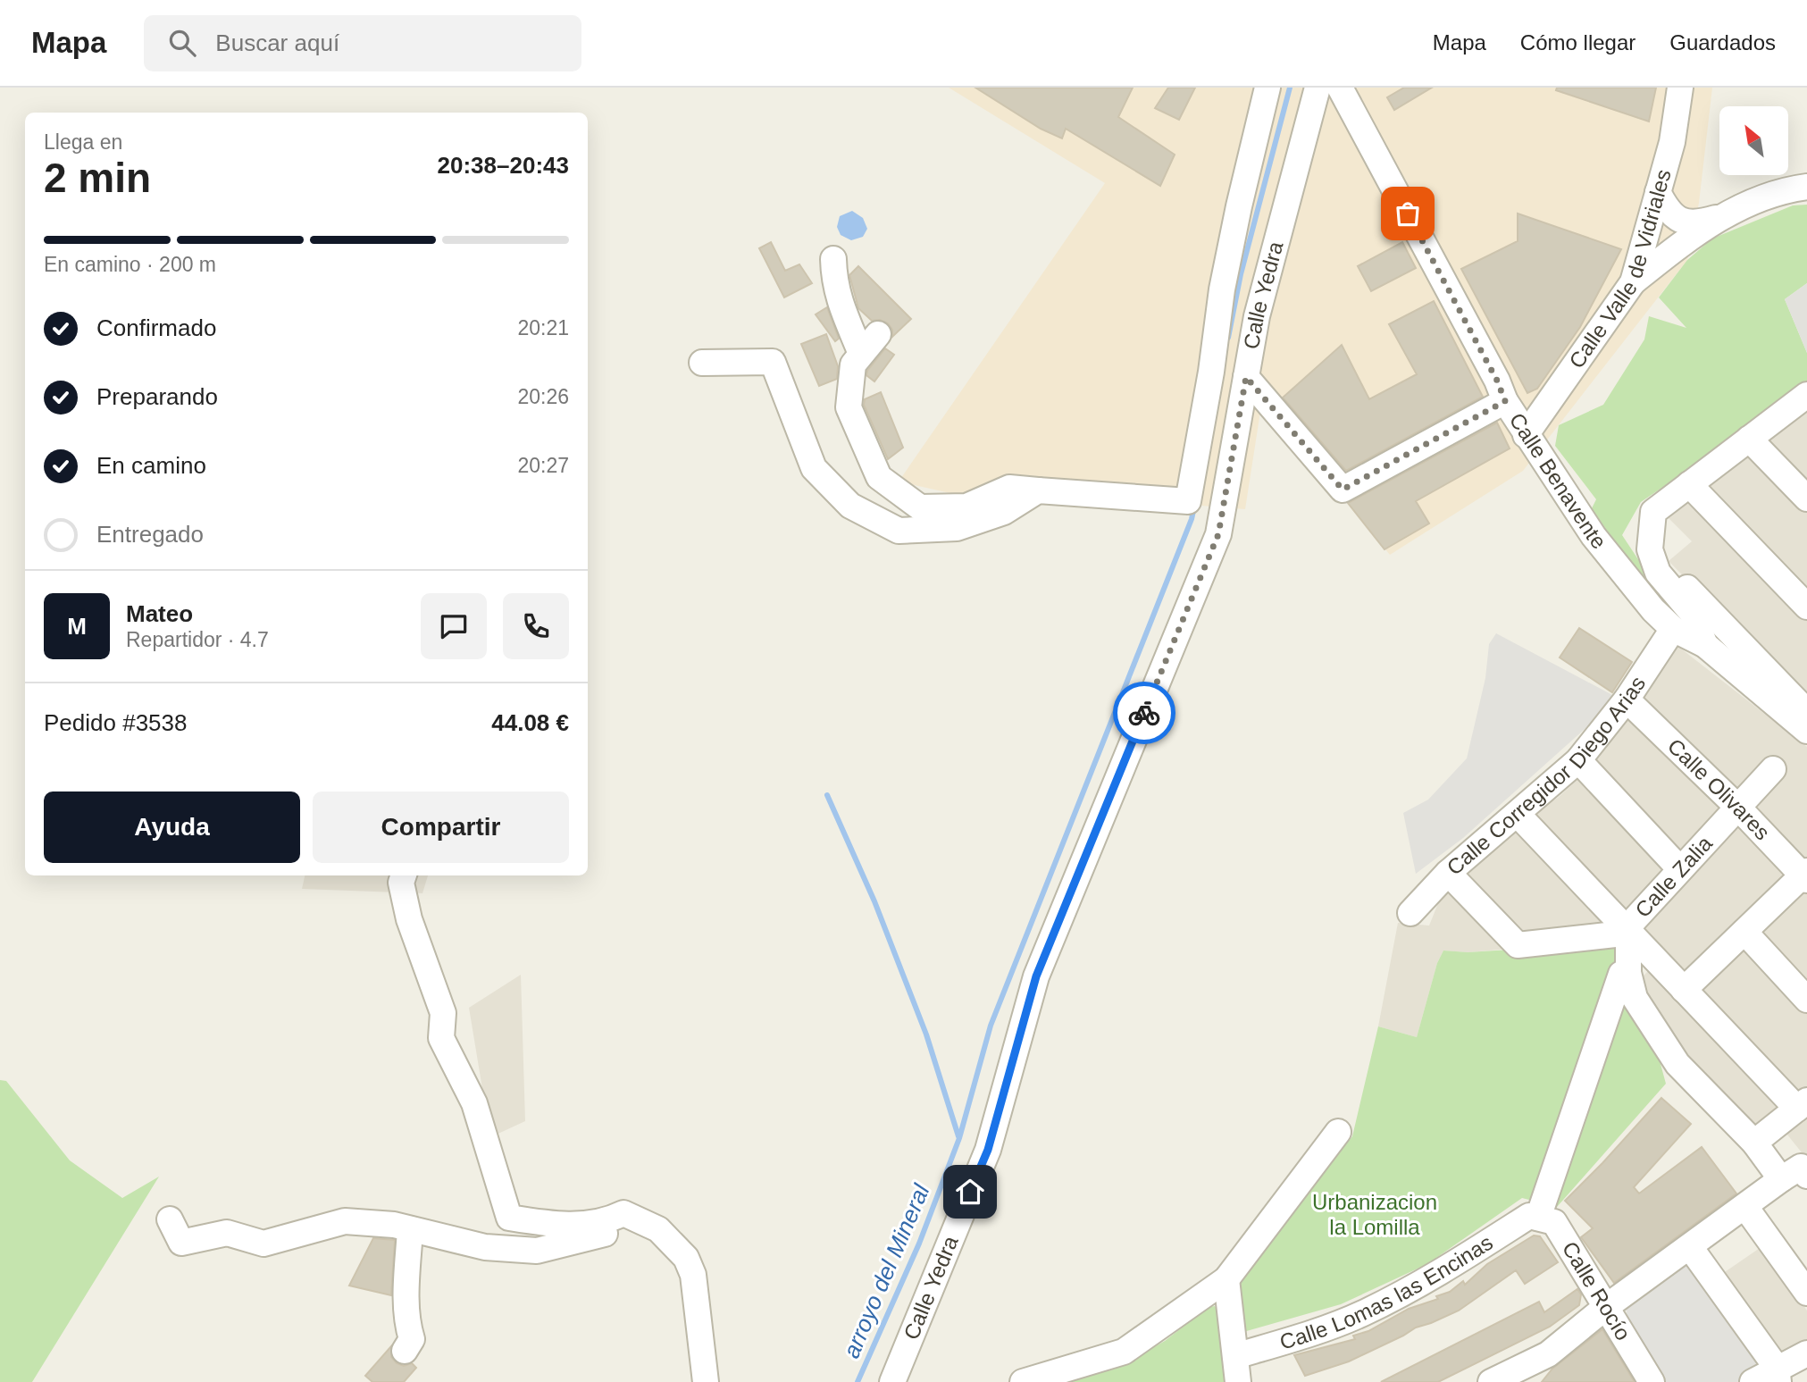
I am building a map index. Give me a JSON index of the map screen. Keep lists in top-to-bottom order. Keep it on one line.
{"streets":{"street":["Calle Valle de Vidriales","Calle Yedra","Calle Benavente","Calle Corregidor Diego Arias","Calle Olivares","Calle Zalia","Calle Lomas las Encinas","Calle Rocío"]},"crossings":[["Calle Valle de Vidriales","Calle Benavente"],["Calle Benavente","Calle Corregidor Diego Arias"],["Calle Corregidor Diego Arias","Calle Olivares"],["Calle Olivares","Calle Zalia"],["Calle Lomas las Encinas","Calle Rocío"]],"water":["arroyo del Mineral"],"parks":["Urbanizacion la Lomilla"],"north":"top left","page":{"header":"Mapa","search":"Buscar aquí","nav":["Mapa","Cómo llegar","Guardados"],"heading":["2 min","Llega en","20:38–20:43"],"panel":["Mateo","Repartidor · 4.7","Pedido #3538","44.08 €"],"bar":"En camino · 200 m","list":[["Confirmado","20:21"],["Preparando","20:26"],["En camino","20:27"],"Entregado"],"round":"M","buttons":["Ayuda","Compartir"]}}
